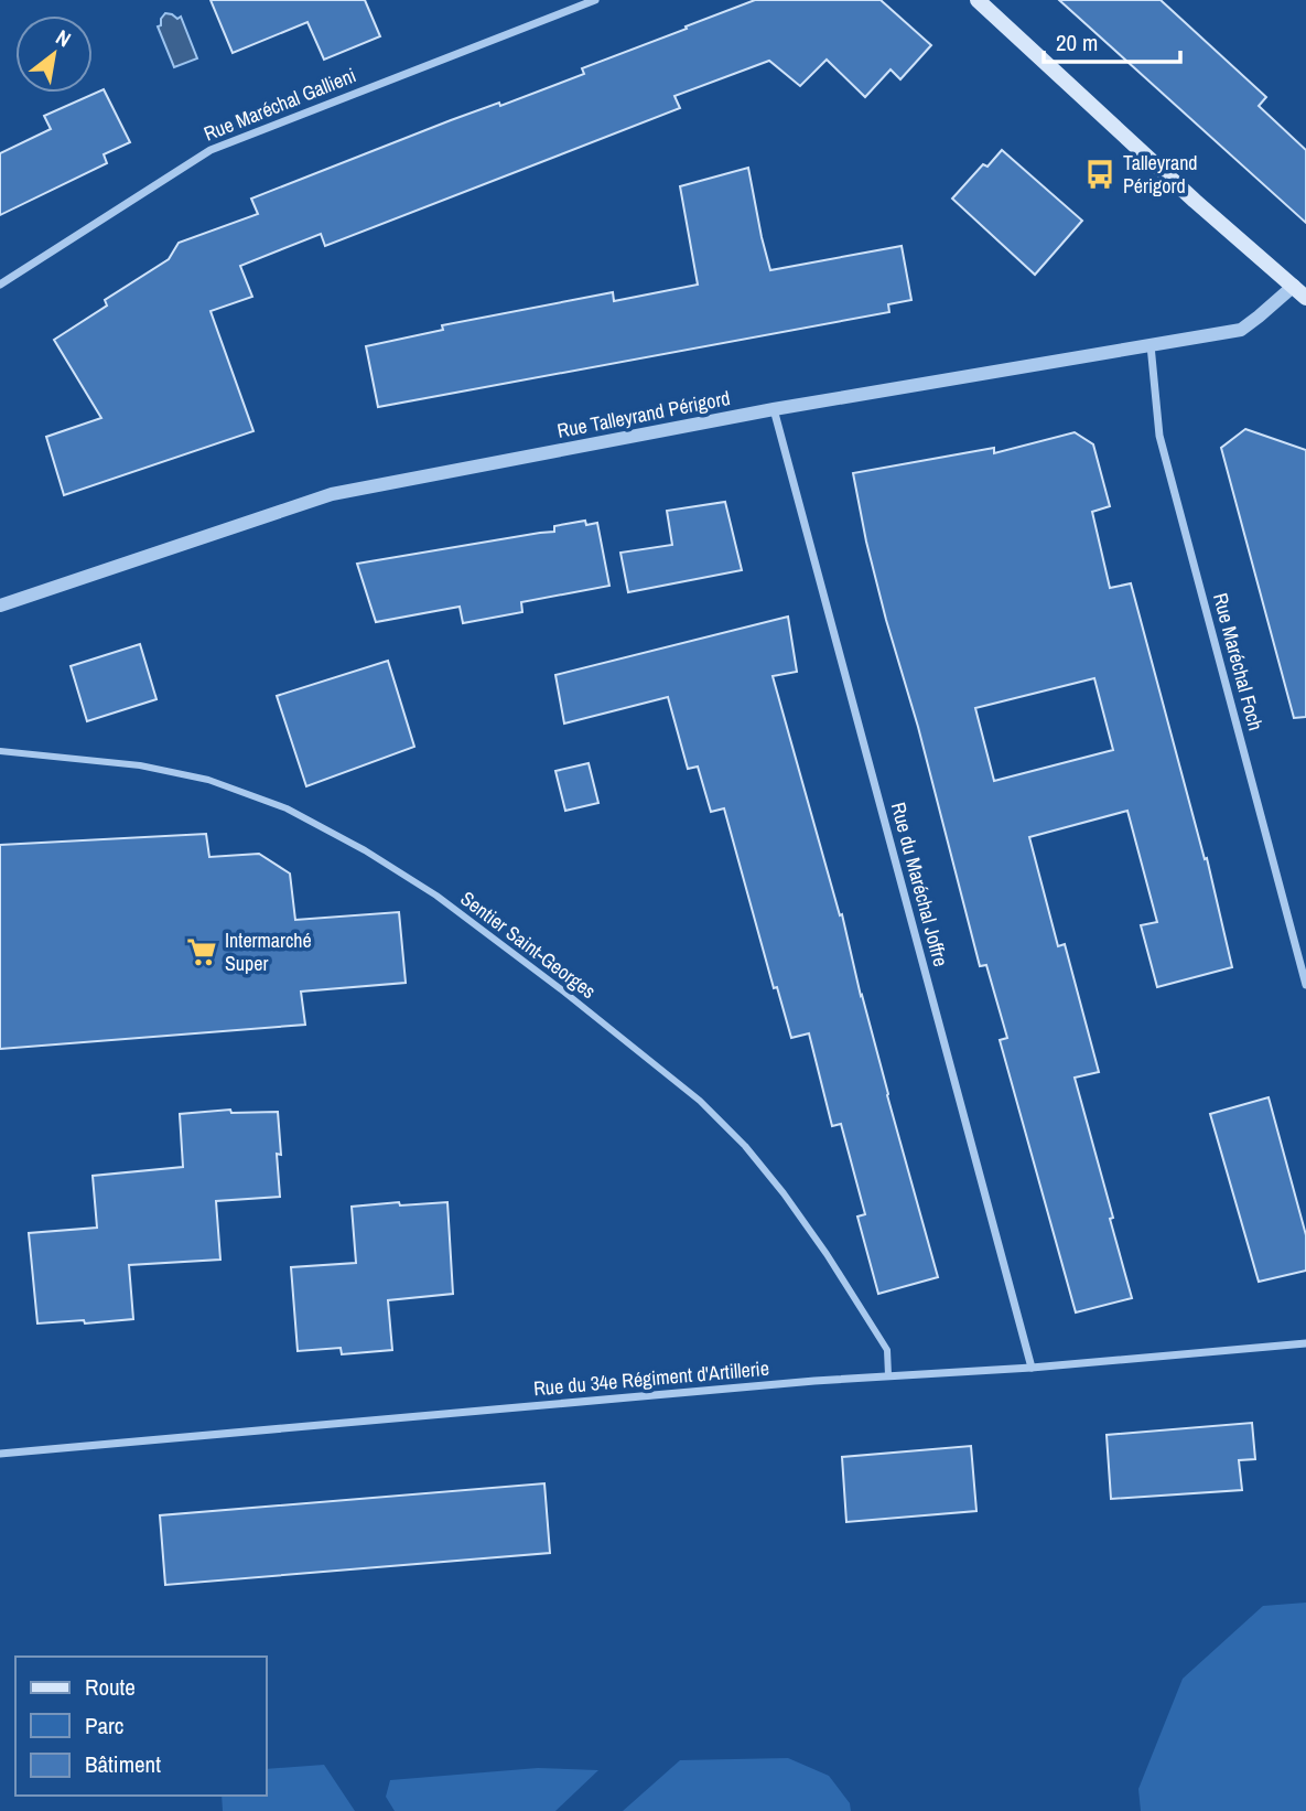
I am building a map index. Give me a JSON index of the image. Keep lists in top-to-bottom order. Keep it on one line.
{"streets":{"street":["Rue Maréchal Gallieni","Rue Talleyrand Périgord","Rue Maréchal Foch","Rue du Maréchal Joffre","Sentier Saint-Georges","Rue du 34e Régiment d'Artillerie"]},"crossings":[["Rue Talleyrand Périgord","Rue Maréchal Foch"],["Rue Talleyrand Périgord","Rue du Maréchal Joffre"],["Rue du Maréchal Joffre","Rue du 34e Régiment d'Artillerie"],["Sentier Saint-Georges","Rue du 34e Régiment d'Artillerie"]],"places":{"bus stop":["Talleyrand Périgord"],"supermarket":["Intermarché Super"]},"legend":["Route","Parc","Bâtiment"],"scale_bar":"20 m","north":"top right"}
